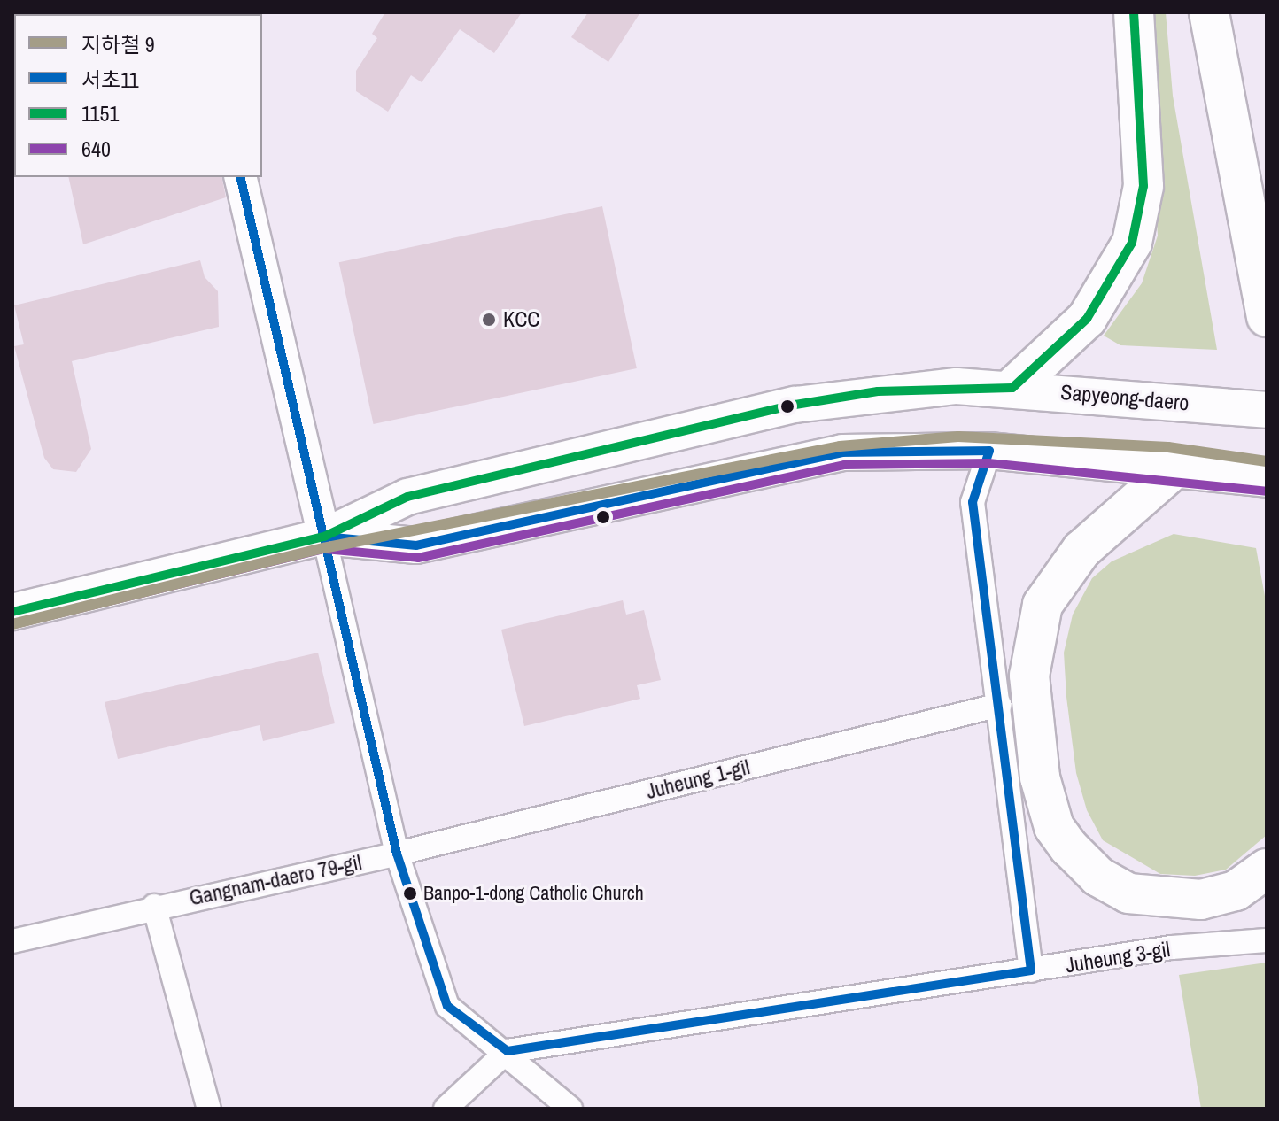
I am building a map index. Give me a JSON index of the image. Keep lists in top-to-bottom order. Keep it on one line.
{"streets":{"main road":["Sapyeong-daero"],"street":["Juheung 1-gil","Gangnam-daero 79-gil","Juheung 3-gil"]},"crossings":[["Juheung 1-gil","Gangnam-daero 79-gil"]],"places":["KCC","Banpo-1-dong Catholic Church"],"lines":["transit line 1151","transit line 서초11","metro line 9","transit line 640"],"legend":["지하철 9","서초11","1151","640"]}
